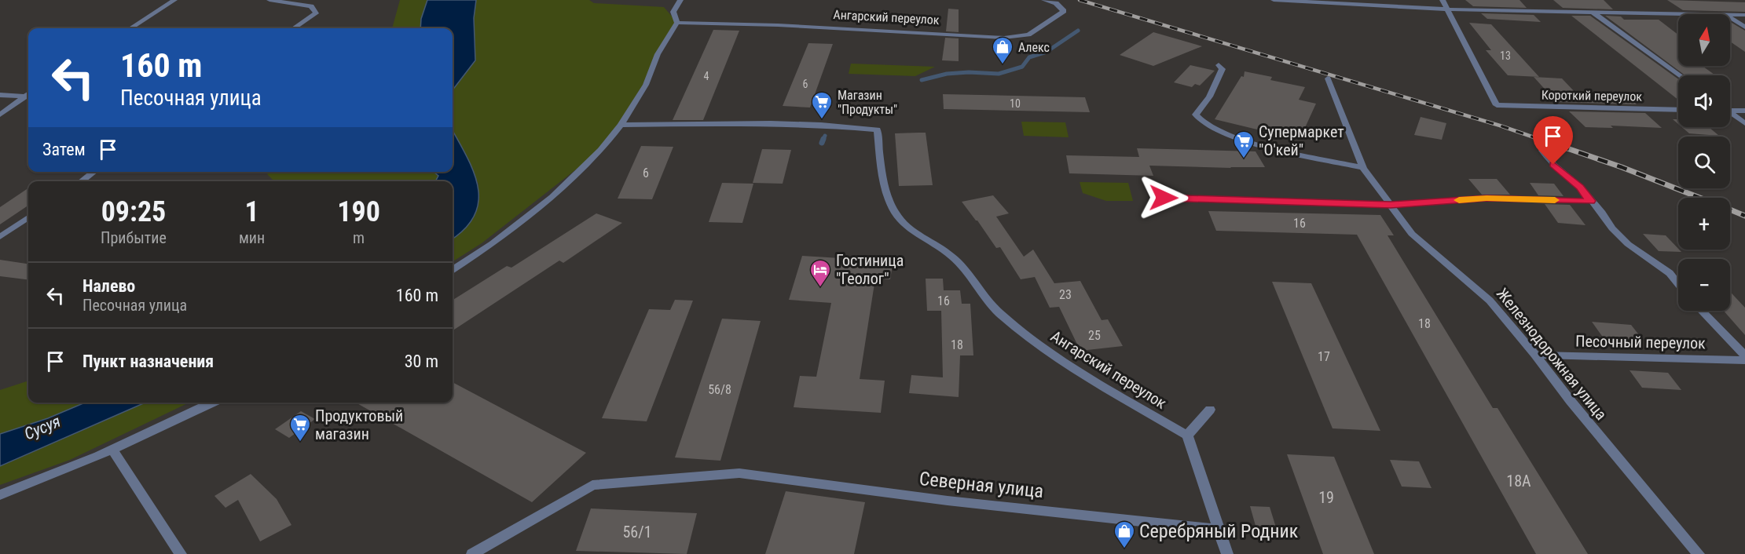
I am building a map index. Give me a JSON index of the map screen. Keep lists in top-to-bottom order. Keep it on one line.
{"streets":{"street":["Ангарский переулок","Короткий переулок","Песочный переулок","Железнодорожная улица","Северная улица"]},"crossings":[["Песочный переулок","Железнодорожная улица"]],"water":["Сусуя"],"places":{"shop":["Алекс","Серебряный Родник"],"supermarket":["Магазин \"Продукты\"","Супермаркет \"О'кей\"","Продуктовый магазин"],"hotel":["Гостиница \"Геолог\""]},"house_numbers":["13","4","6","10","6","16","23","16","18","25","18","17","56/8","18А","19","56/1"],"north":"top","page":{"map_buttons":["+","−"],"turn":["160 m","Песочная улица"],"then":"Затем","eta":["09:25","Прибытие","1","мин","190","m"],"list":[{"name":"Налево","note":"Песочная улица","value":"160 m"},{"name":"Пункт назначения","value":"30 m"}]}}
